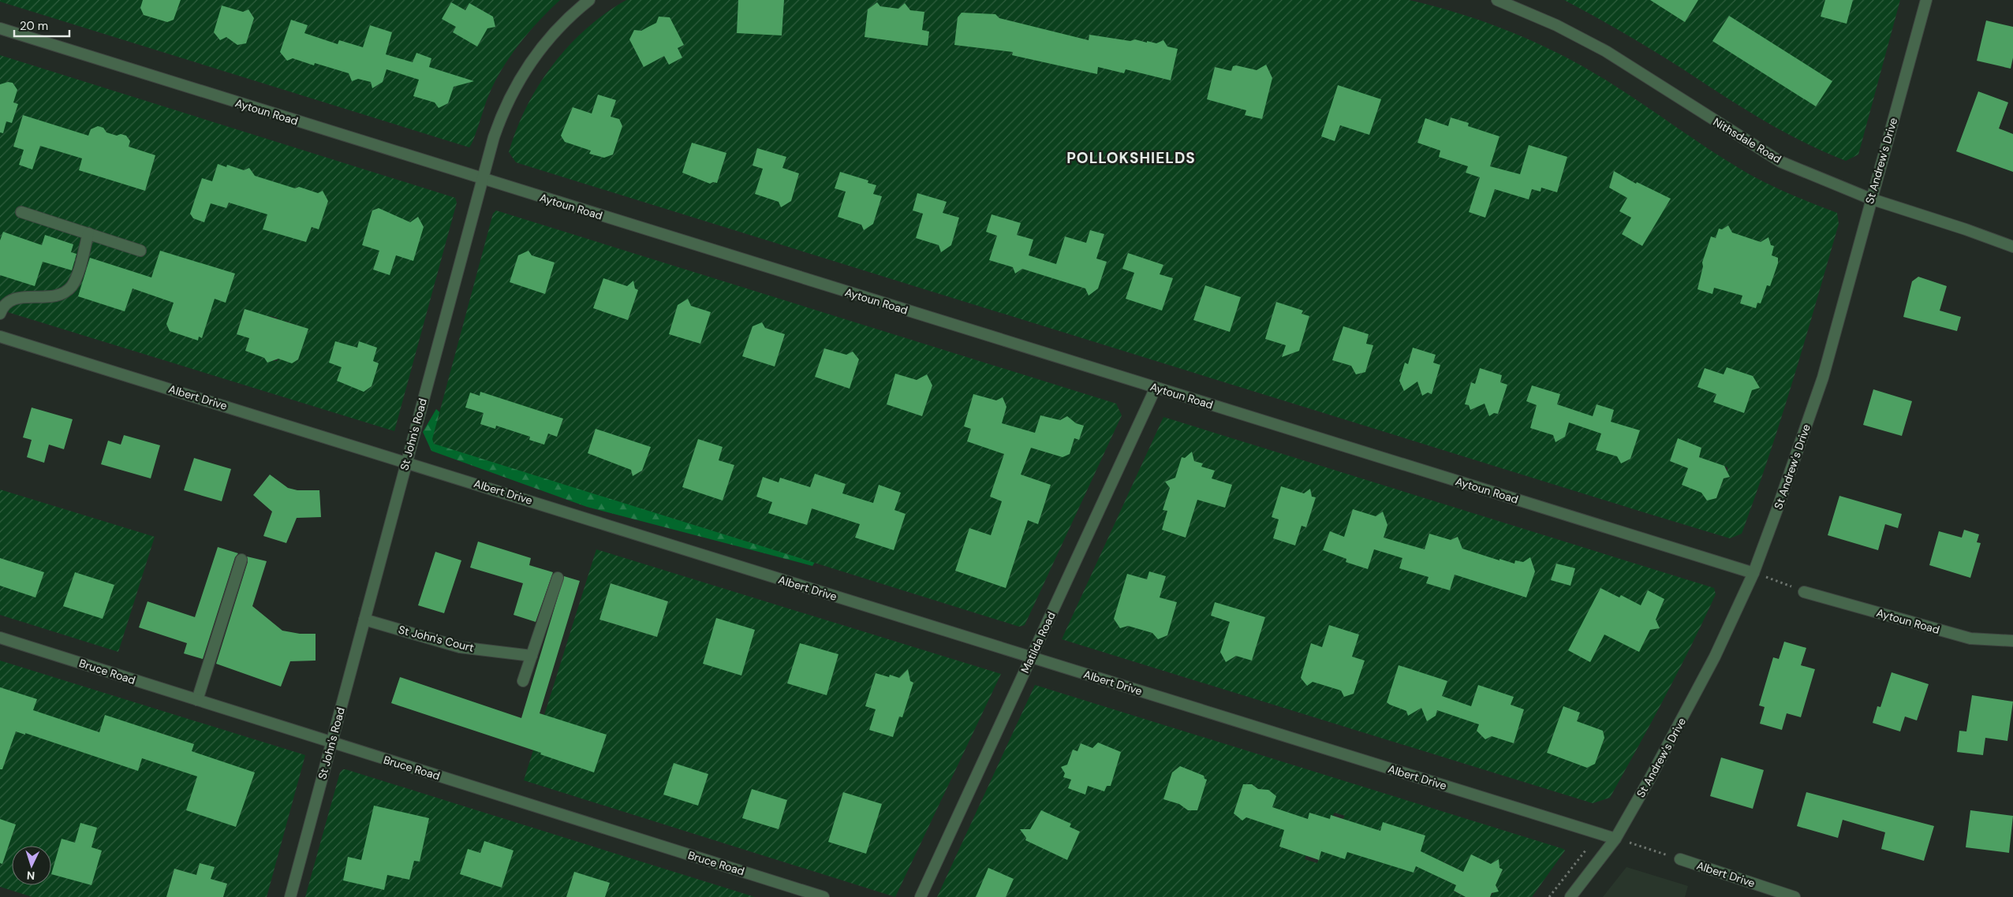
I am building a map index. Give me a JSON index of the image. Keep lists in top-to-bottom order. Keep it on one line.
{"streets":{"street":["Aytoun Road","Nithsdale Road","St Andrew's Drive","Albert Drive","St John's Road","St John's Court","Matilda Road","Bruce Road"]},"crossings":[["Aytoun Road","St Andrew's Drive"],["Aytoun Road","St John's Road"],["Aytoun Road","Matilda Road"],["Nithsdale Road","St Andrew's Drive"],["St Andrew's Drive","Albert Drive"],["Albert Drive","St John's Road"],["Albert Drive","Matilda Road"],["St John's Road","St John's Court"],["St John's Road","Bruce Road"]],"districts":["POLLOKSHIELDS"],"scale_bar":"20 m","north":"bottom"}
